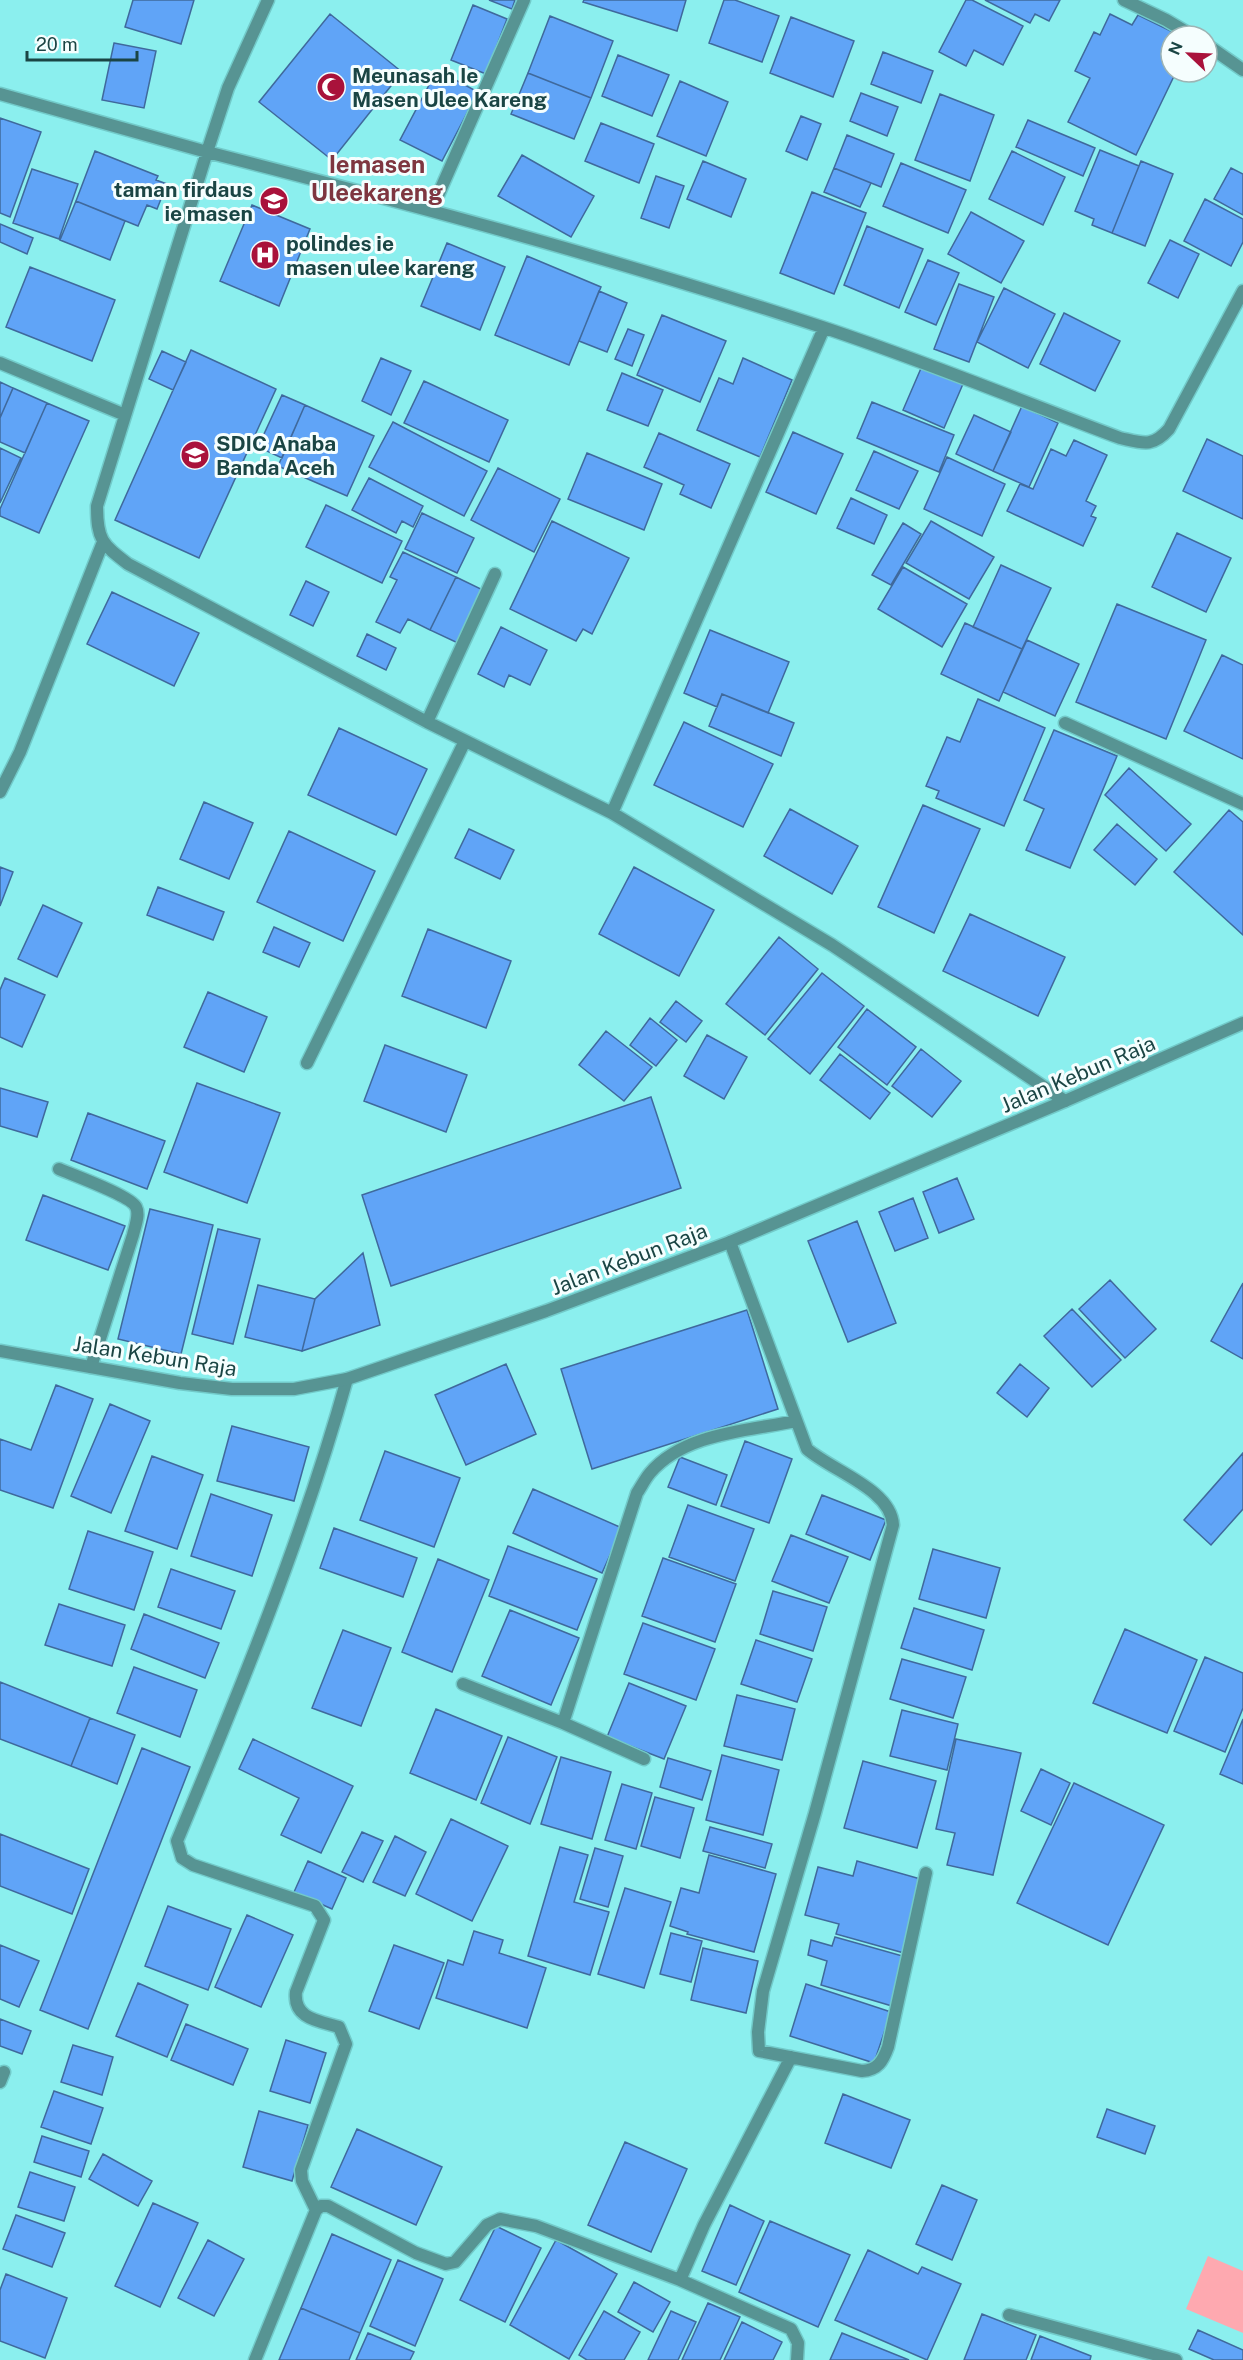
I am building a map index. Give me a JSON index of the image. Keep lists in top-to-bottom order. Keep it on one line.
{"streets":{"street":["Jalan Kebun Raja"]},"districts":["Iemasen Uleekareng"],"places":{"mosque":["Meunasah Ie Masen Ulee Kareng"],"school or university":["taman firdaus ie masen","SDIC Anaba Banda Aceh"],"hospital":["polindes ie masen ulee kareng"]},"scale_bar":"20 m","north":"top left"}
